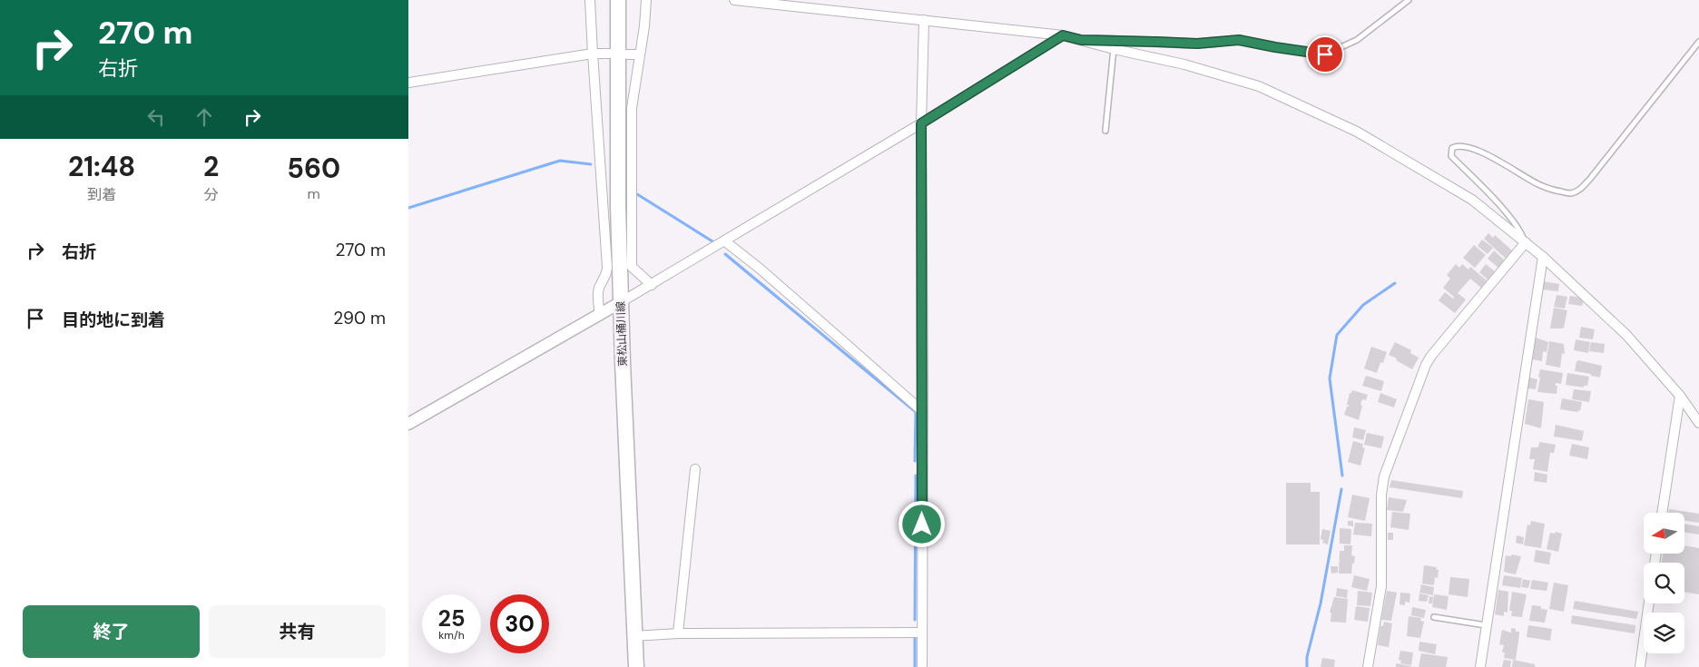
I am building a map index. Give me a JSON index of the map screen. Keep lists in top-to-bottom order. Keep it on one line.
{"streets":{"main road":["東松山桶川線"]},"north":"left","page":{"turn":["270 m","右折"],"eta":["21:48","到着","2","分","560","m"],"list":[{"name":"右折","value":"270 m"},{"name":"目的地に到着","value":"290 m"}],"speed":"25 km/h","limit":"30","buttons":["終了","共有"]}}
